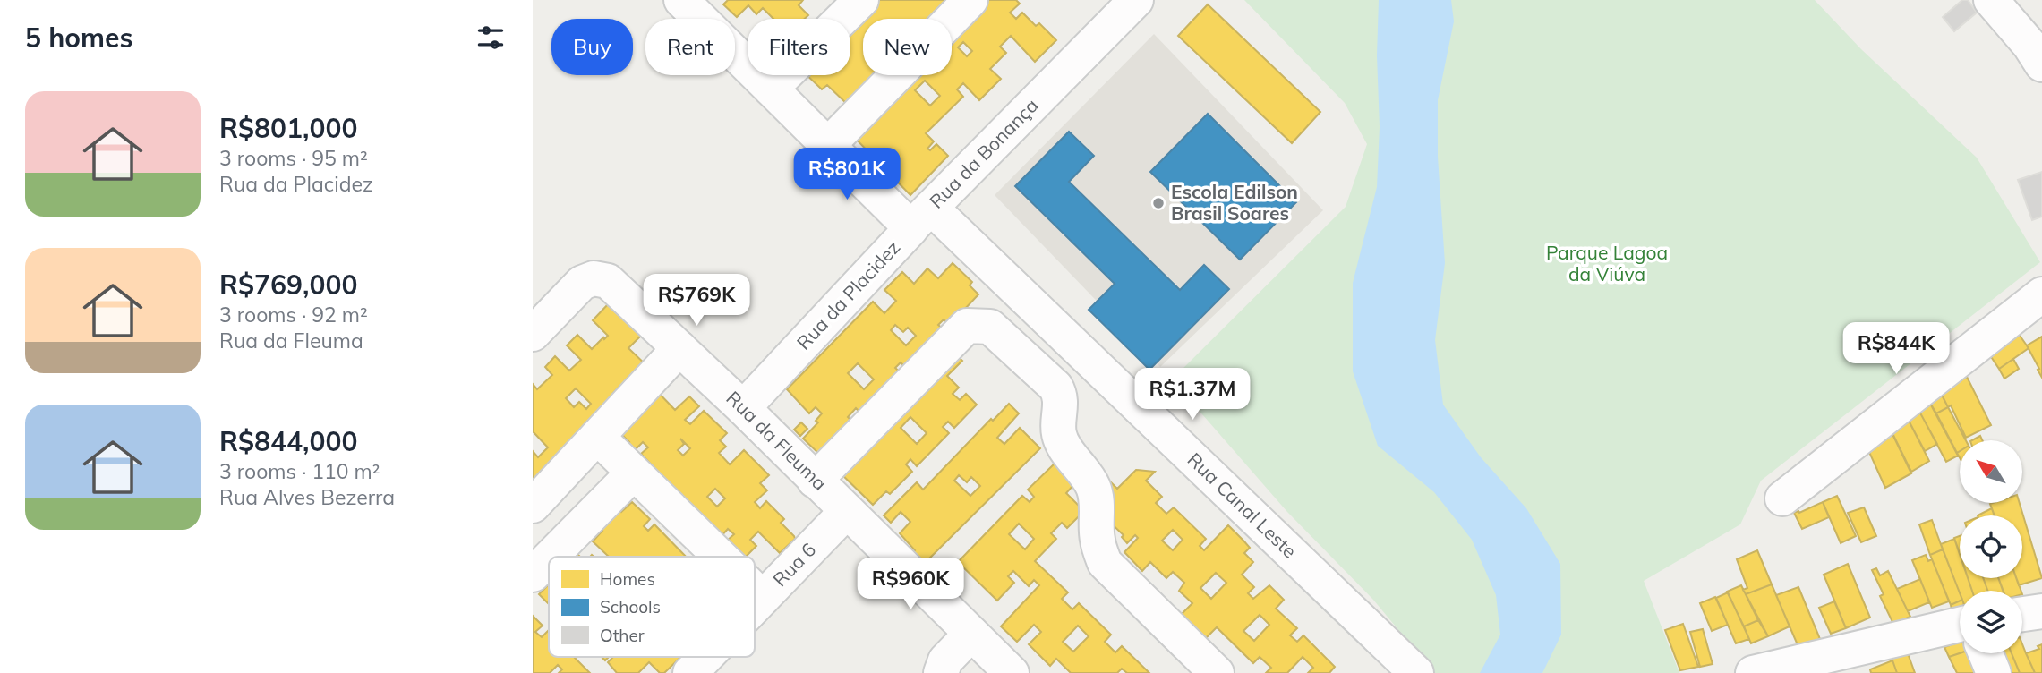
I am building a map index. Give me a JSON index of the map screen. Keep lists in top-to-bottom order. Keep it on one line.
{"streets":{"street":["Rua da Bonança","Rua da Placidez","Rua da Fleuma","Rua Canal Leste","Rua 6"]},"crossings":[["Rua da Bonança","Rua da Placidez"],["Rua da Bonança","Rua Canal Leste"],["Rua da Placidez","Rua da Fleuma"],["Rua da Placidez","Rua Canal Leste"],["Rua da Fleuma","Rua 6"]],"parks":["Parque Lagoa da Viúva"],"places":["Escola Edilson Brasil Soares"],"legend":["Homes","Schools","Other"],"north":"top left","page":{"heading":"5 homes","chip":["Buy","Rent","Filters","New"],"list":[{"name":"R$801,000","note":"3 rooms · 95 m² · Rua da Placidez"},{"name":"R$769,000","note":"3 rooms · 92 m² · Rua da Fleuma"},{"name":"R$844,000","note":"3 rooms · 110 m² · Rua Alves Bezerra"}],"price":["R$801K","R$769K","R$844K","R$1.37M","R$960K"]}}
